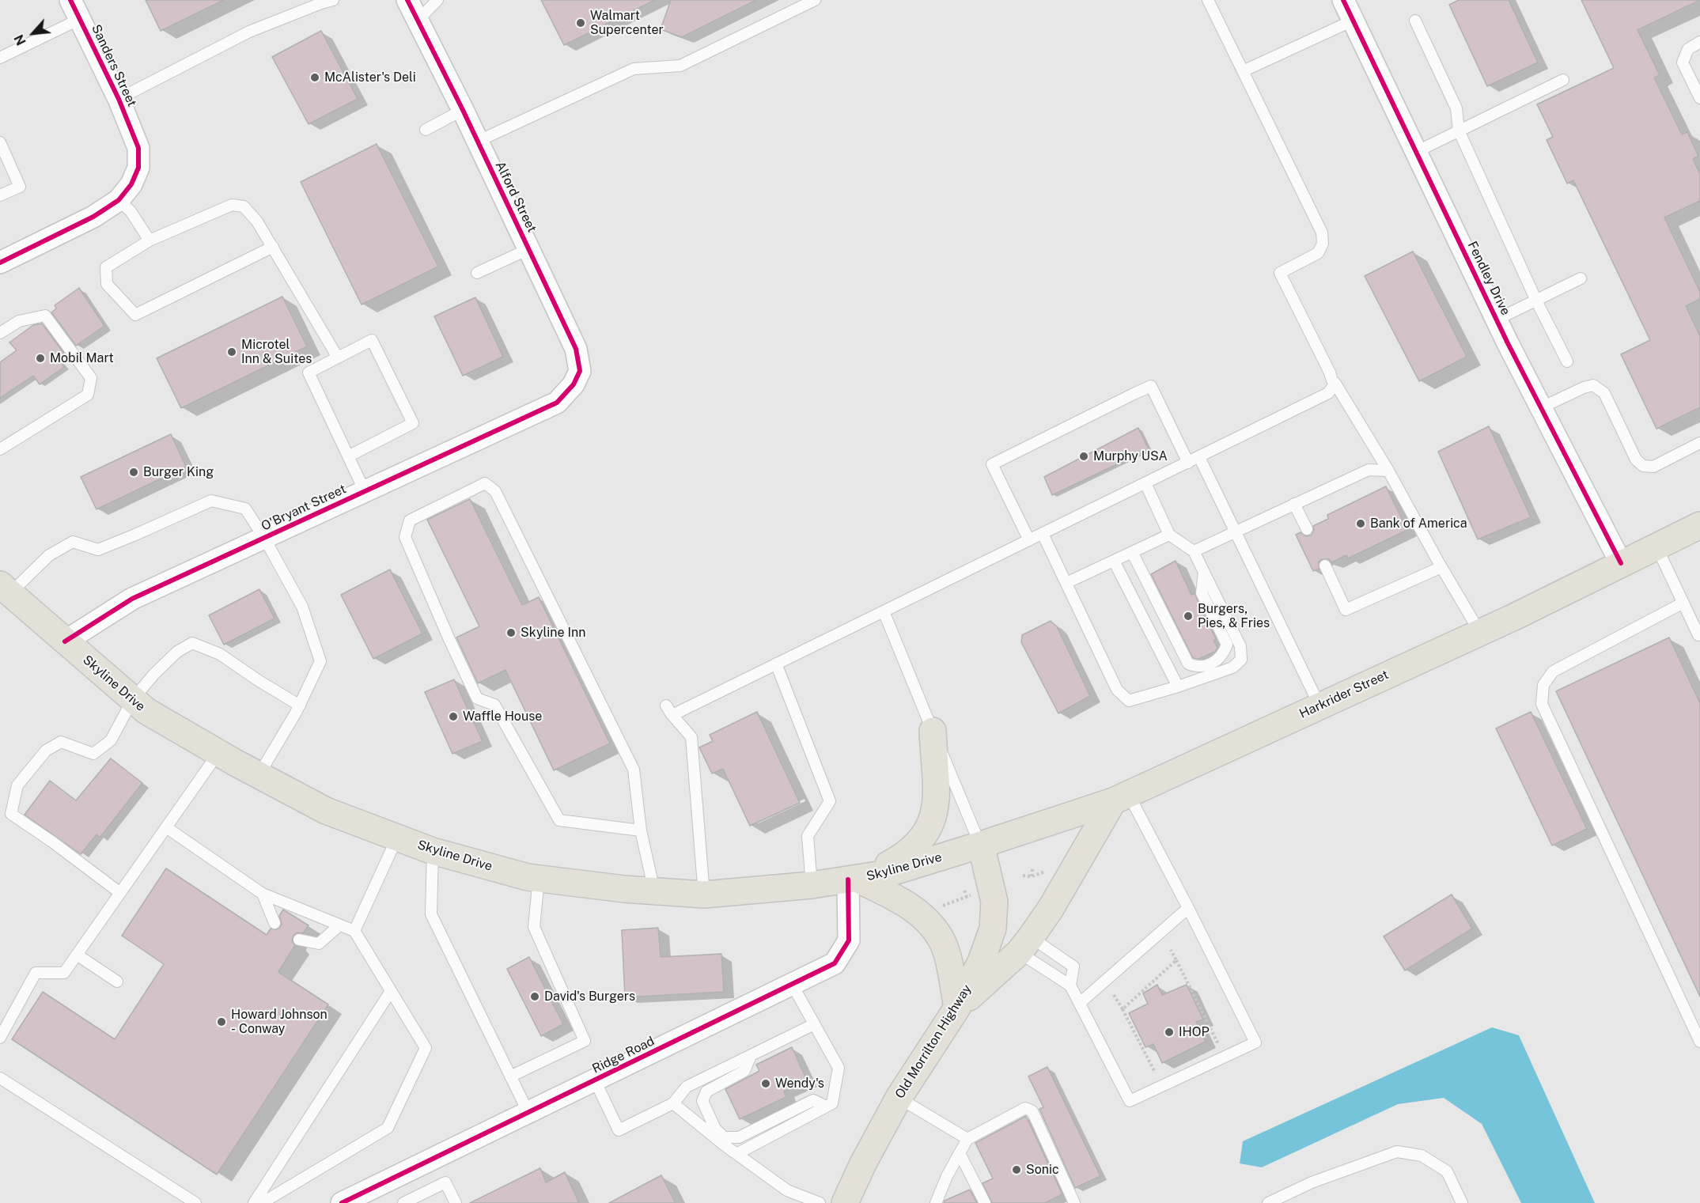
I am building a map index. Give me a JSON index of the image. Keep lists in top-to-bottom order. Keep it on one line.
{"streets":{"main road":["Skyline Drive","Harkrider Street","Old Morrilton Highway"],"street":["Sanders Street","Alford Street","Fendley Drive","O'Bryant Street","Ridge Road"]},"crossings":[["Alford Street","O'Bryant Street"],["Fendley Drive","Harkrider Street"],["O'Bryant Street","Skyline Drive"],["Skyline Drive","Harkrider Street"],["Skyline Drive","Old Morrilton Highway"],["Skyline Drive","Ridge Road"],["Harkrider Street","Old Morrilton Highway"]],"places":["Walmart Supercenter","McAlister's Deli","Microtel Inn & Suites","Mobil Mart","Murphy USA","Burger King","Bank of America","Burgers, Pies, & Fries","Skyline Inn","Waffle House","David's Burgers","Howard Johnson - Conway","IHOP","Wendy's","Sonic"],"north":"bottom left"}
